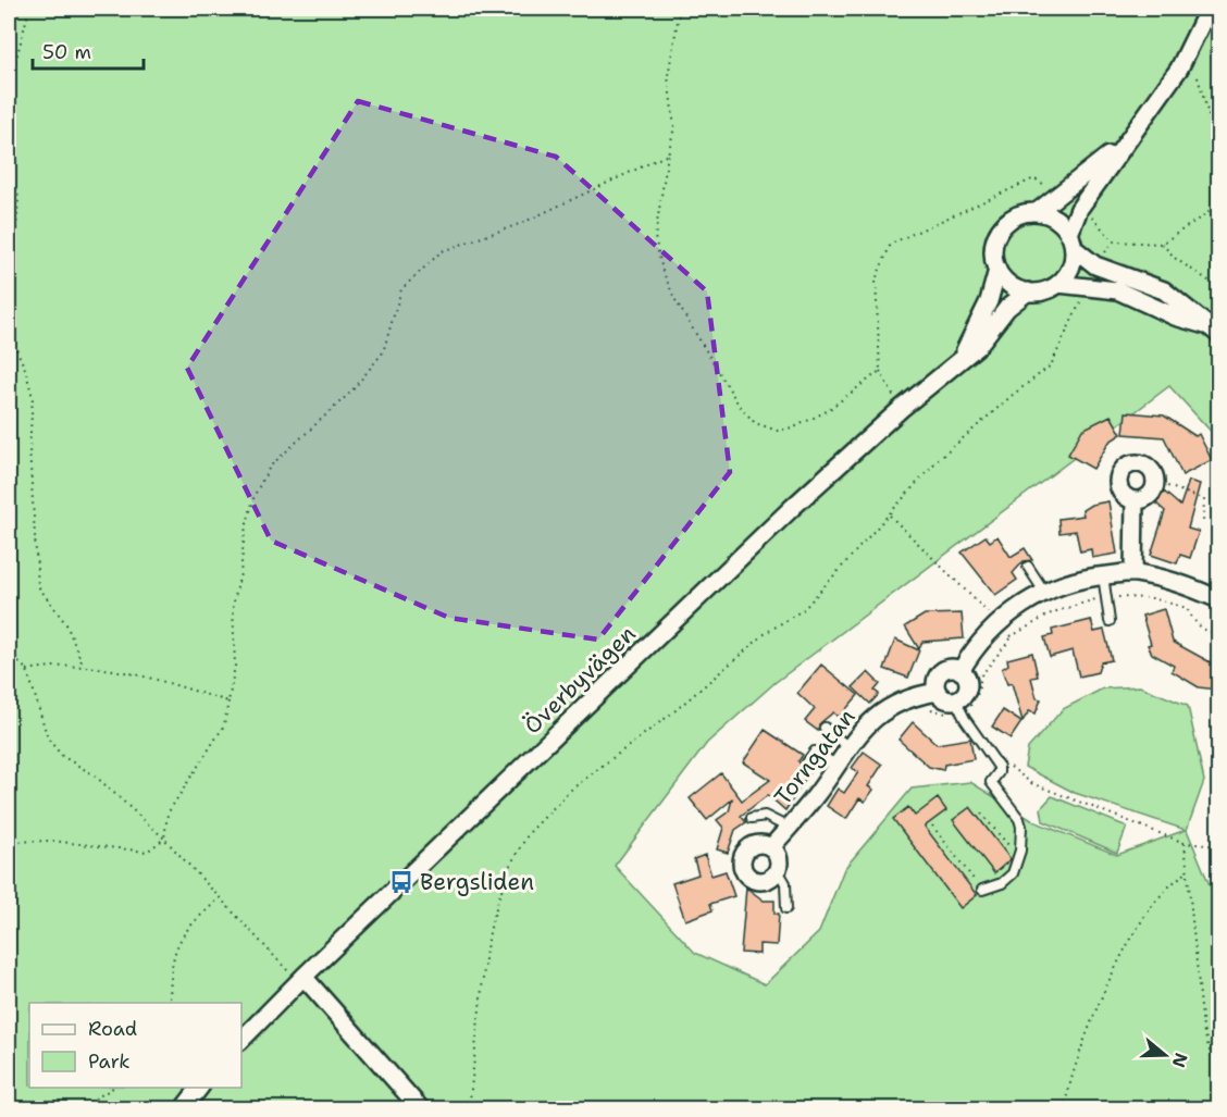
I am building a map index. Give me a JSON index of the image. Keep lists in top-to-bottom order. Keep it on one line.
{"streets":{"street":["Överbyvägen","Torngatan"]},"places":{"bus stop":["Bergsliden"]},"legend":["Road","Park"],"scale_bar":"50 m","north":"right"}
